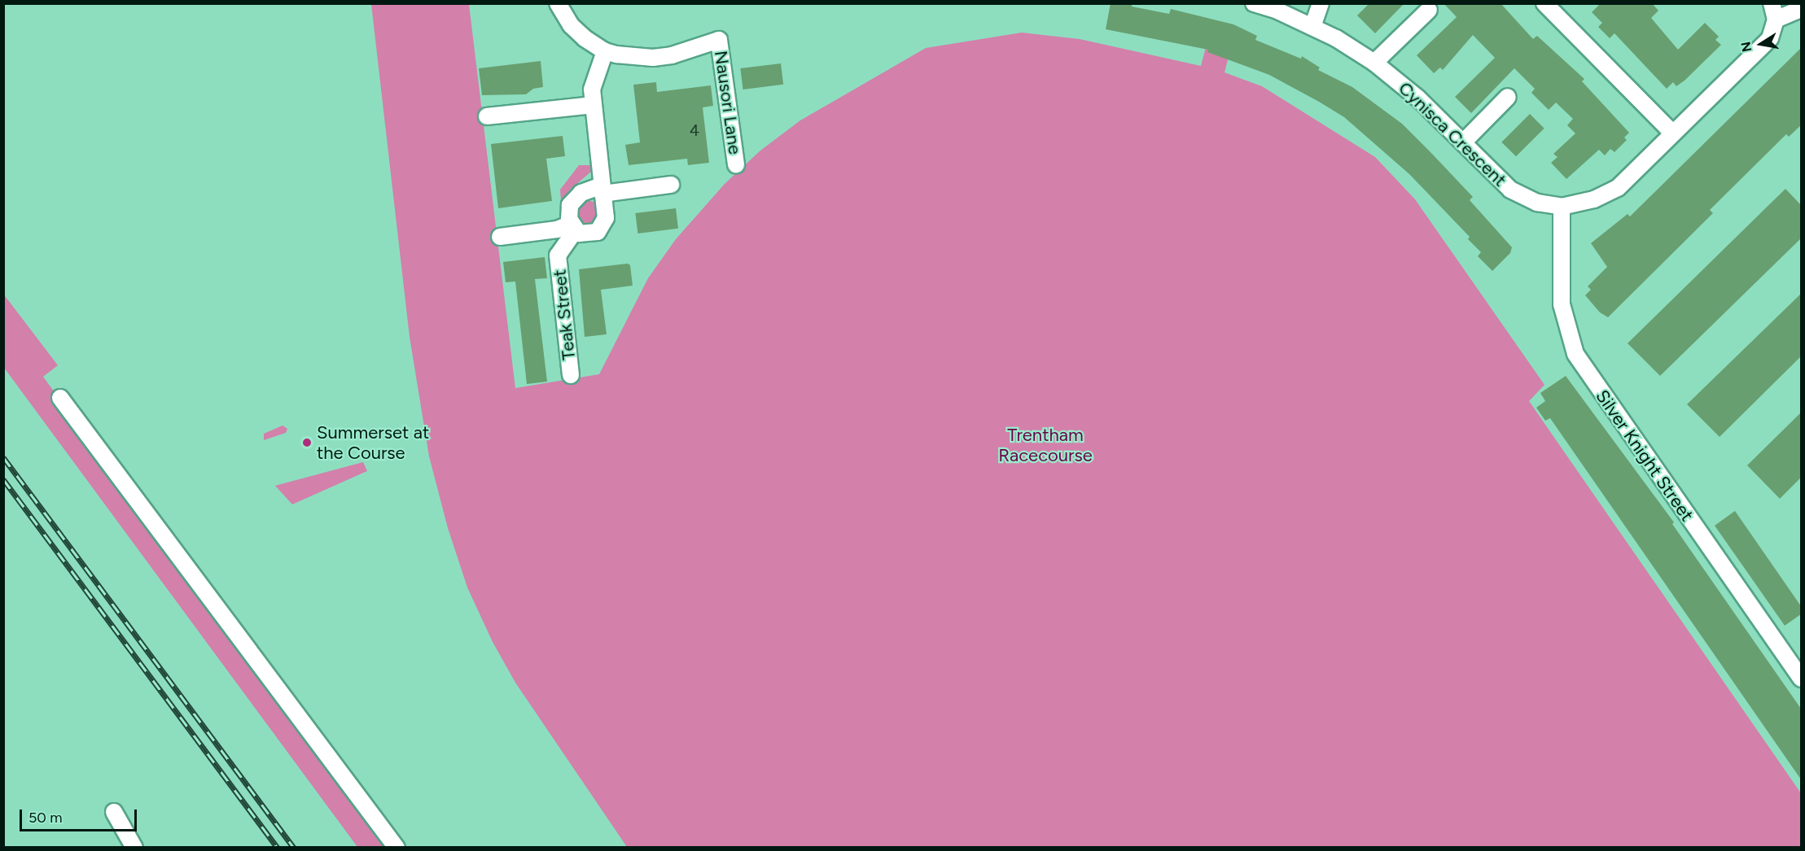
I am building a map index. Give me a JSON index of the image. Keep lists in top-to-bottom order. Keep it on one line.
{"streets":{"street":["Nausori Lane","Cynisca Crescent","Teak Street","Silver Knight Street"]},"crossings":[["Cynisca Crescent","Silver Knight Street"]],"parks":["Trentham Racecourse"],"places":["Summerset at the Course"],"house_numbers":["4"],"scale_bar":"50 m","north":"left"}
